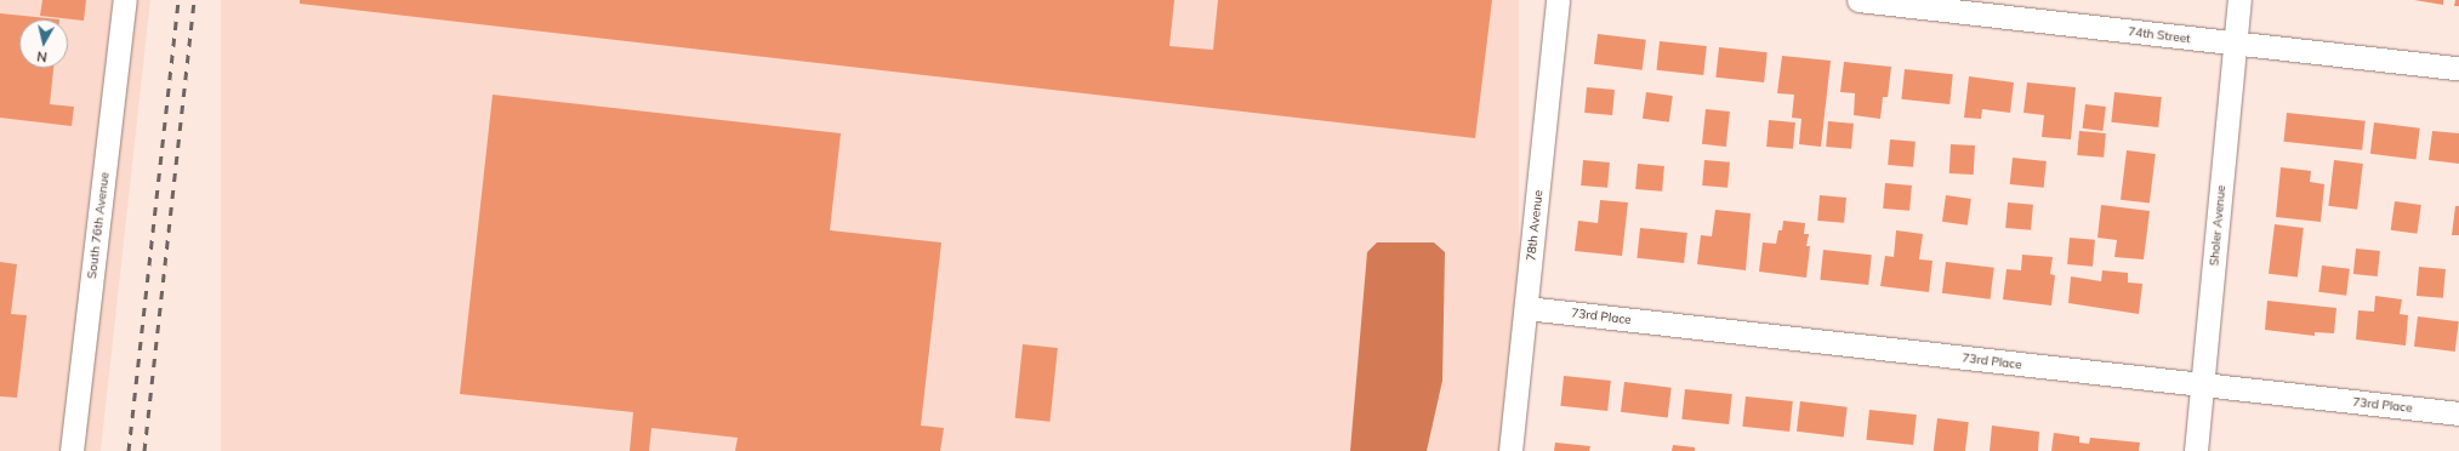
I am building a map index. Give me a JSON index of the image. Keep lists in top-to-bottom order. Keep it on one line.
{"streets":{"street":["74th Street","South 76th Avenue","78th Avenue","Sholer Avenue","73rd Place"]},"crossings":[["74th Street","Sholer Avenue"],["78th Avenue","73rd Place"],["Sholer Avenue","73rd Place"]],"north":"bottom"}
